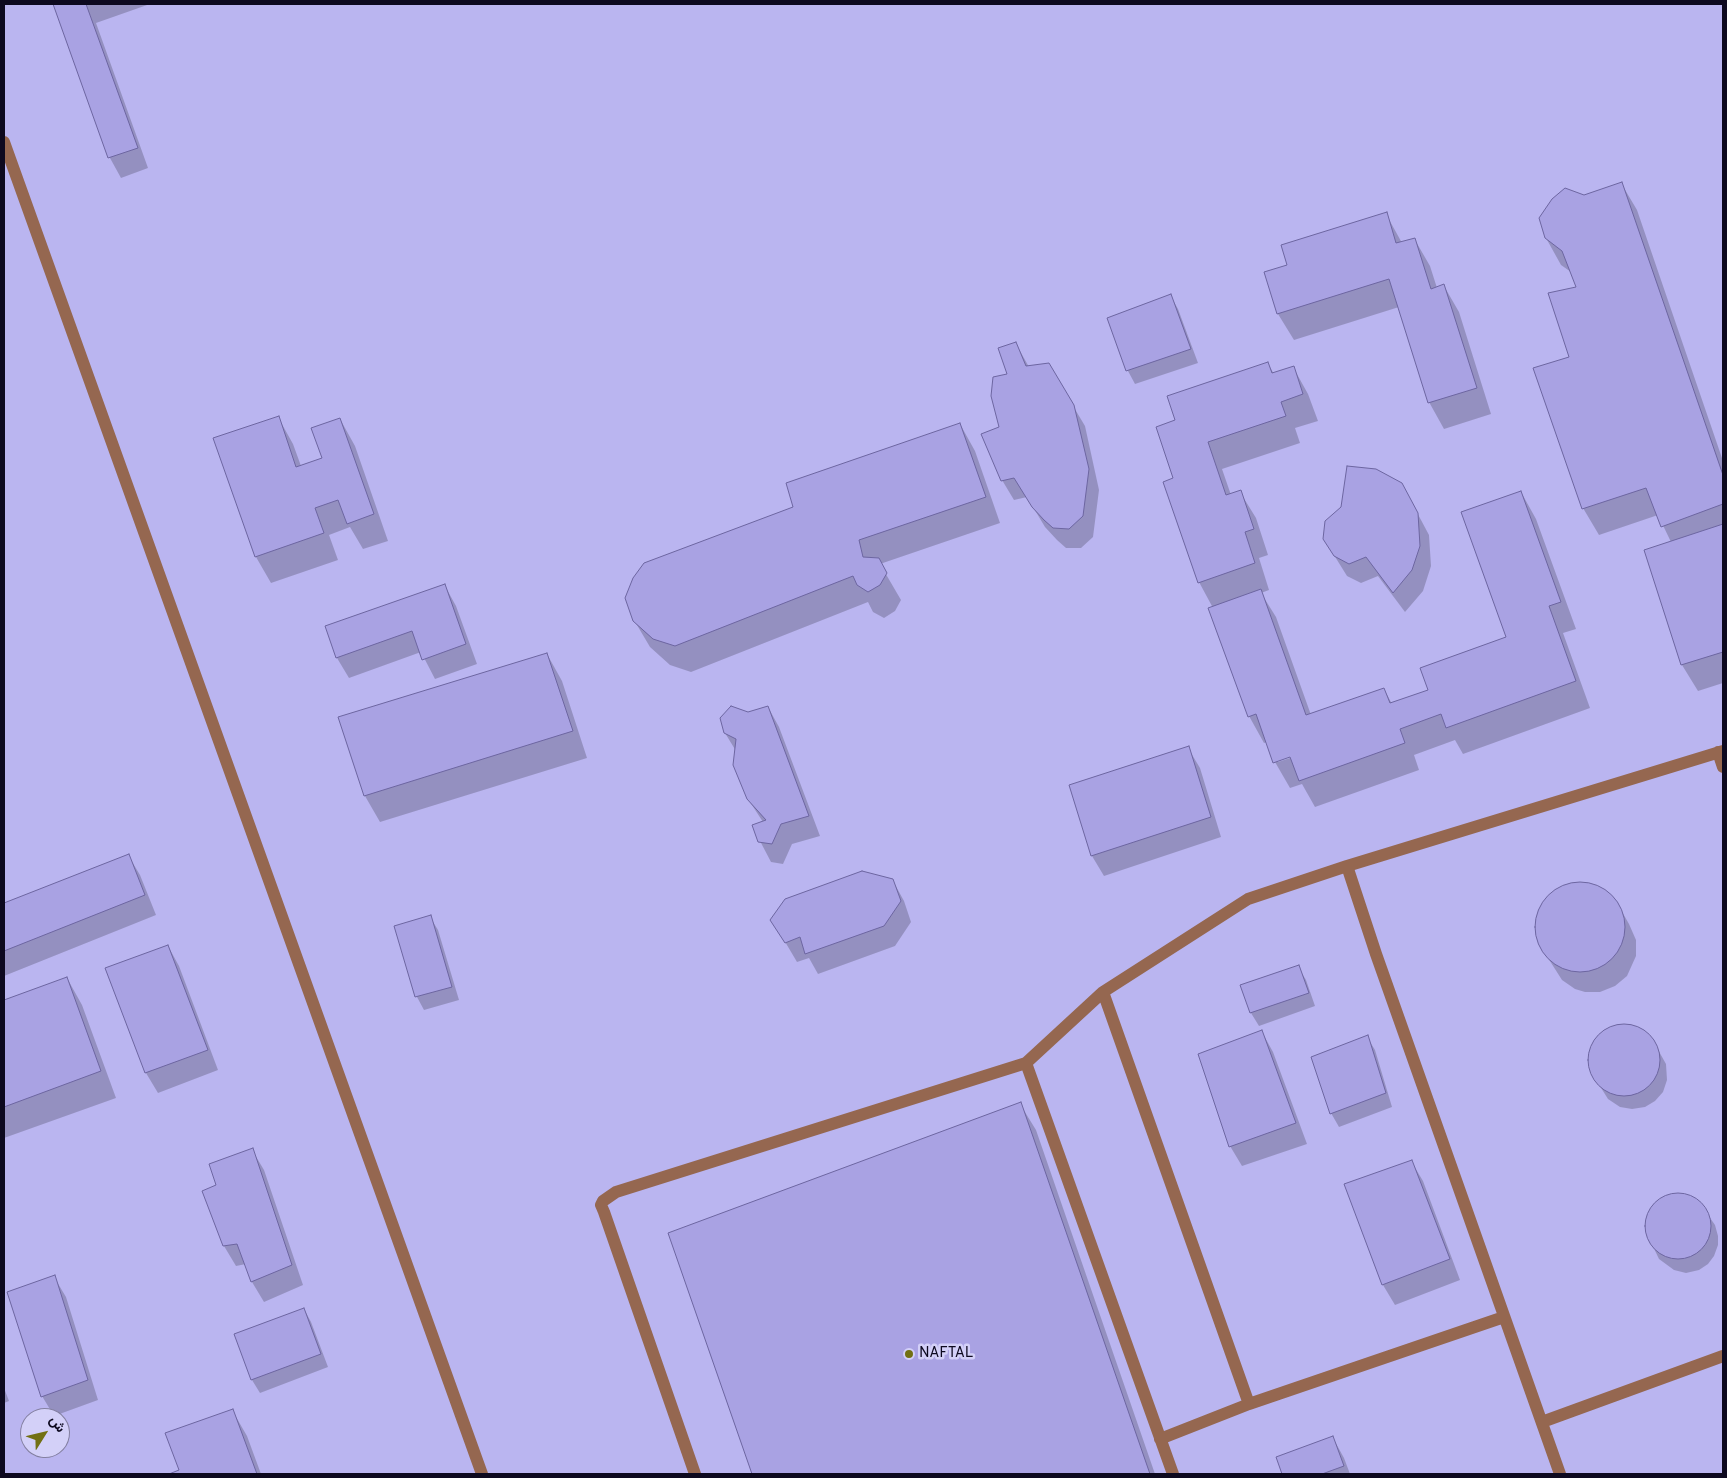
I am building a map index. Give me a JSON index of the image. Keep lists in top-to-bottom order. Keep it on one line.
{"places":["NAFTAL"],"north":"top right"}
